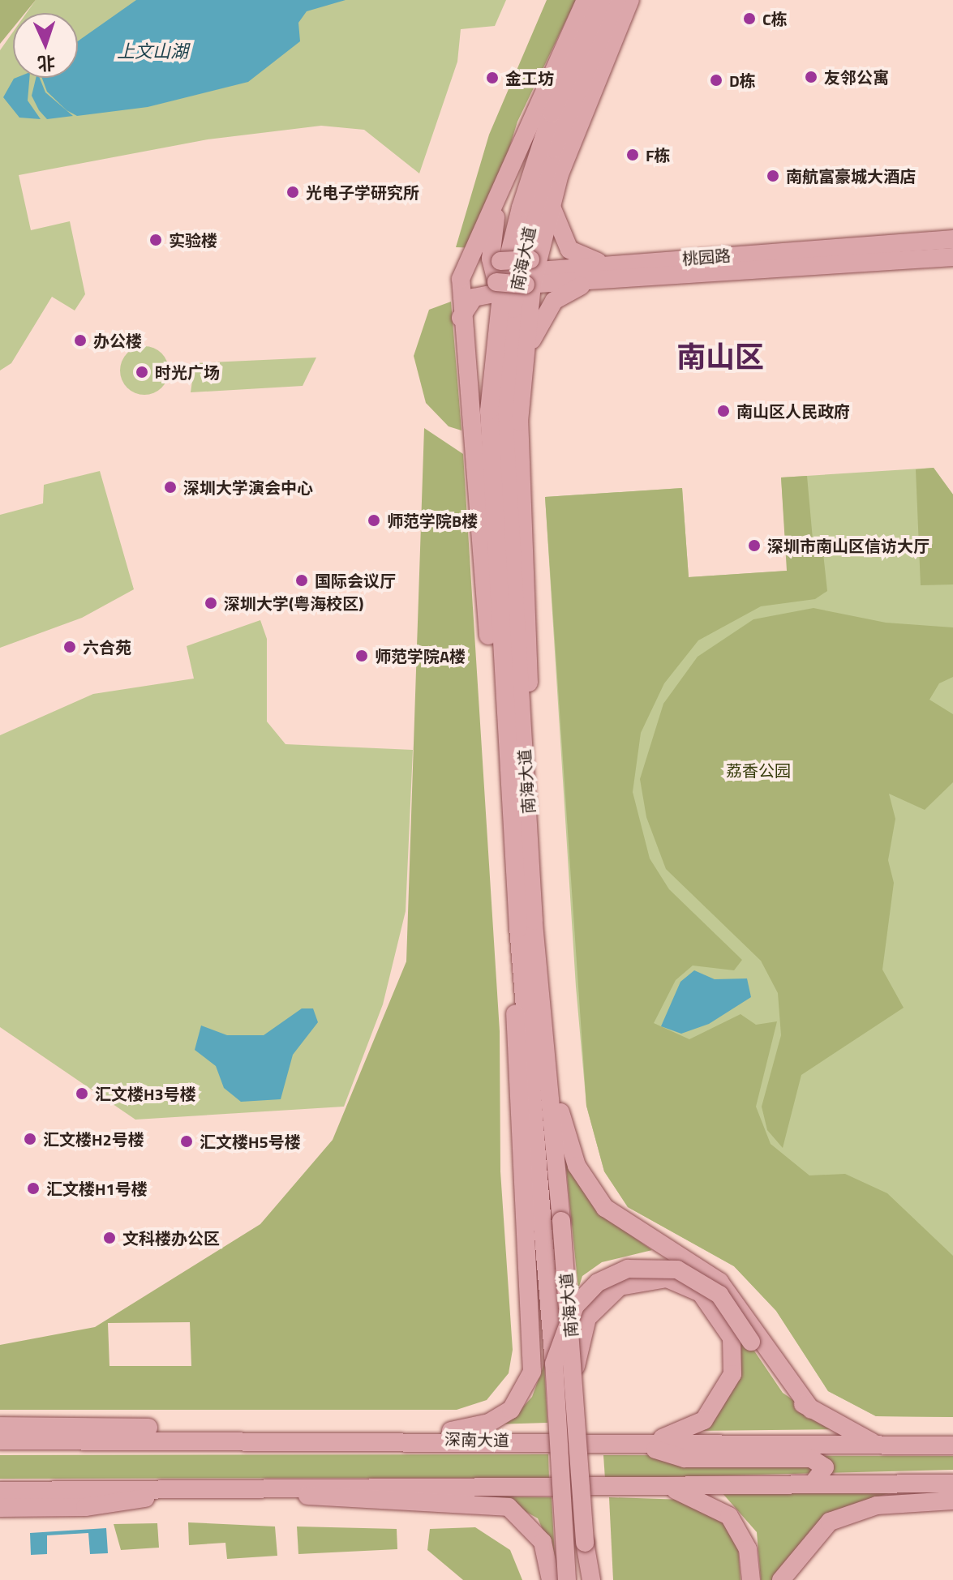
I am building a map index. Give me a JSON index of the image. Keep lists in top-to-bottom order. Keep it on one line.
{"streets":{"main road":["桃园路","南海大道","深南大道"]},"districts":["南山区"],"water":["上文山湖"],"parks":["荔香公园"],"places":["C栋","友邻公寓","金工坊","D栋","F栋","南航富豪城大酒店","光电子学研究所","实验楼","办公楼","时光广场","南山区人民政府","深圳大学演会中心","师范学院B楼","深圳市南山区信访大厅","国际会议厅","深圳大学(粤海校区)","六合苑","师范学院A楼","汇文楼H3号楼","汇文楼H2号楼","汇文楼H5号楼","汇文楼H1号楼","文科楼办公区"],"north":"bottom"}
